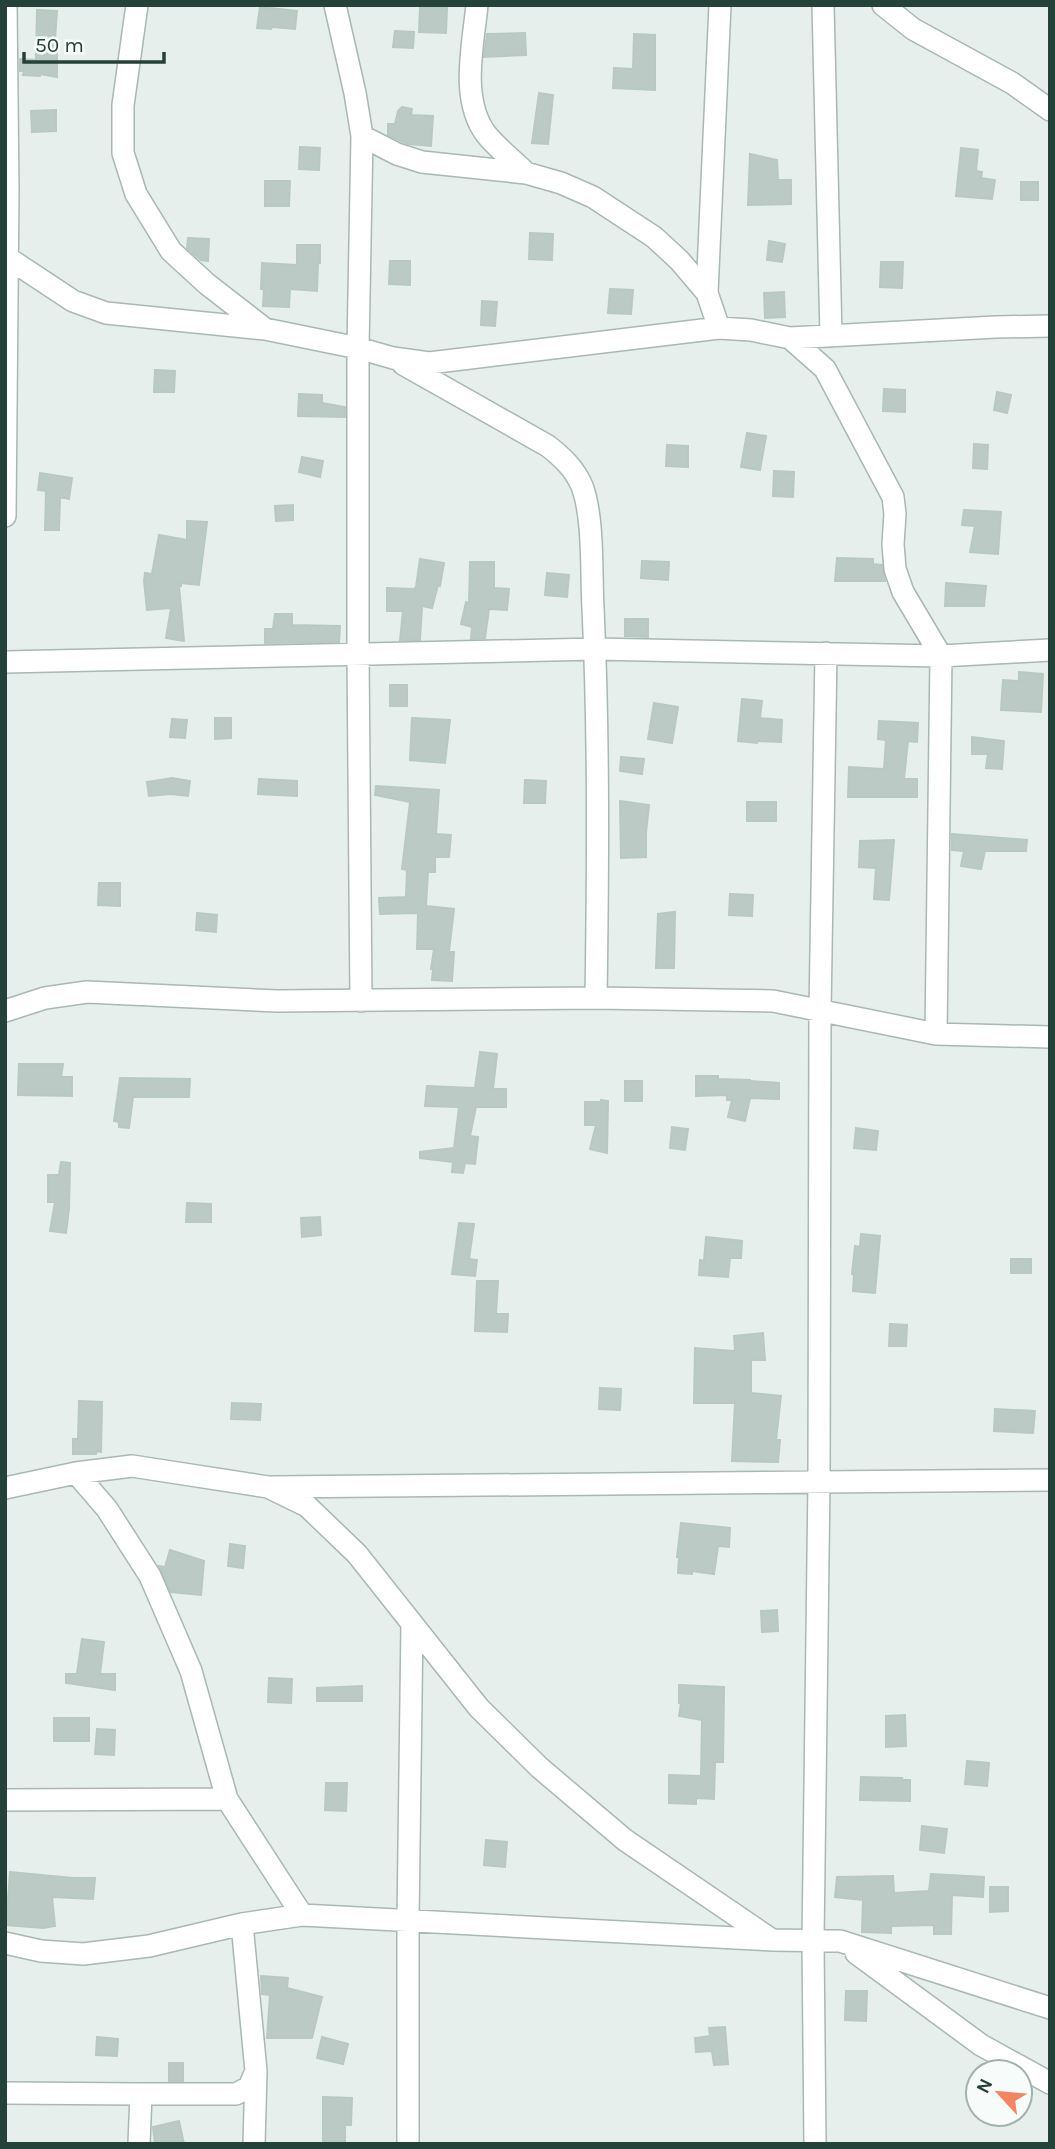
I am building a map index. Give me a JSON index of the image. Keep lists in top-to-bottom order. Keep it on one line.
{"scale_bar":"50 m","north":"top left"}
